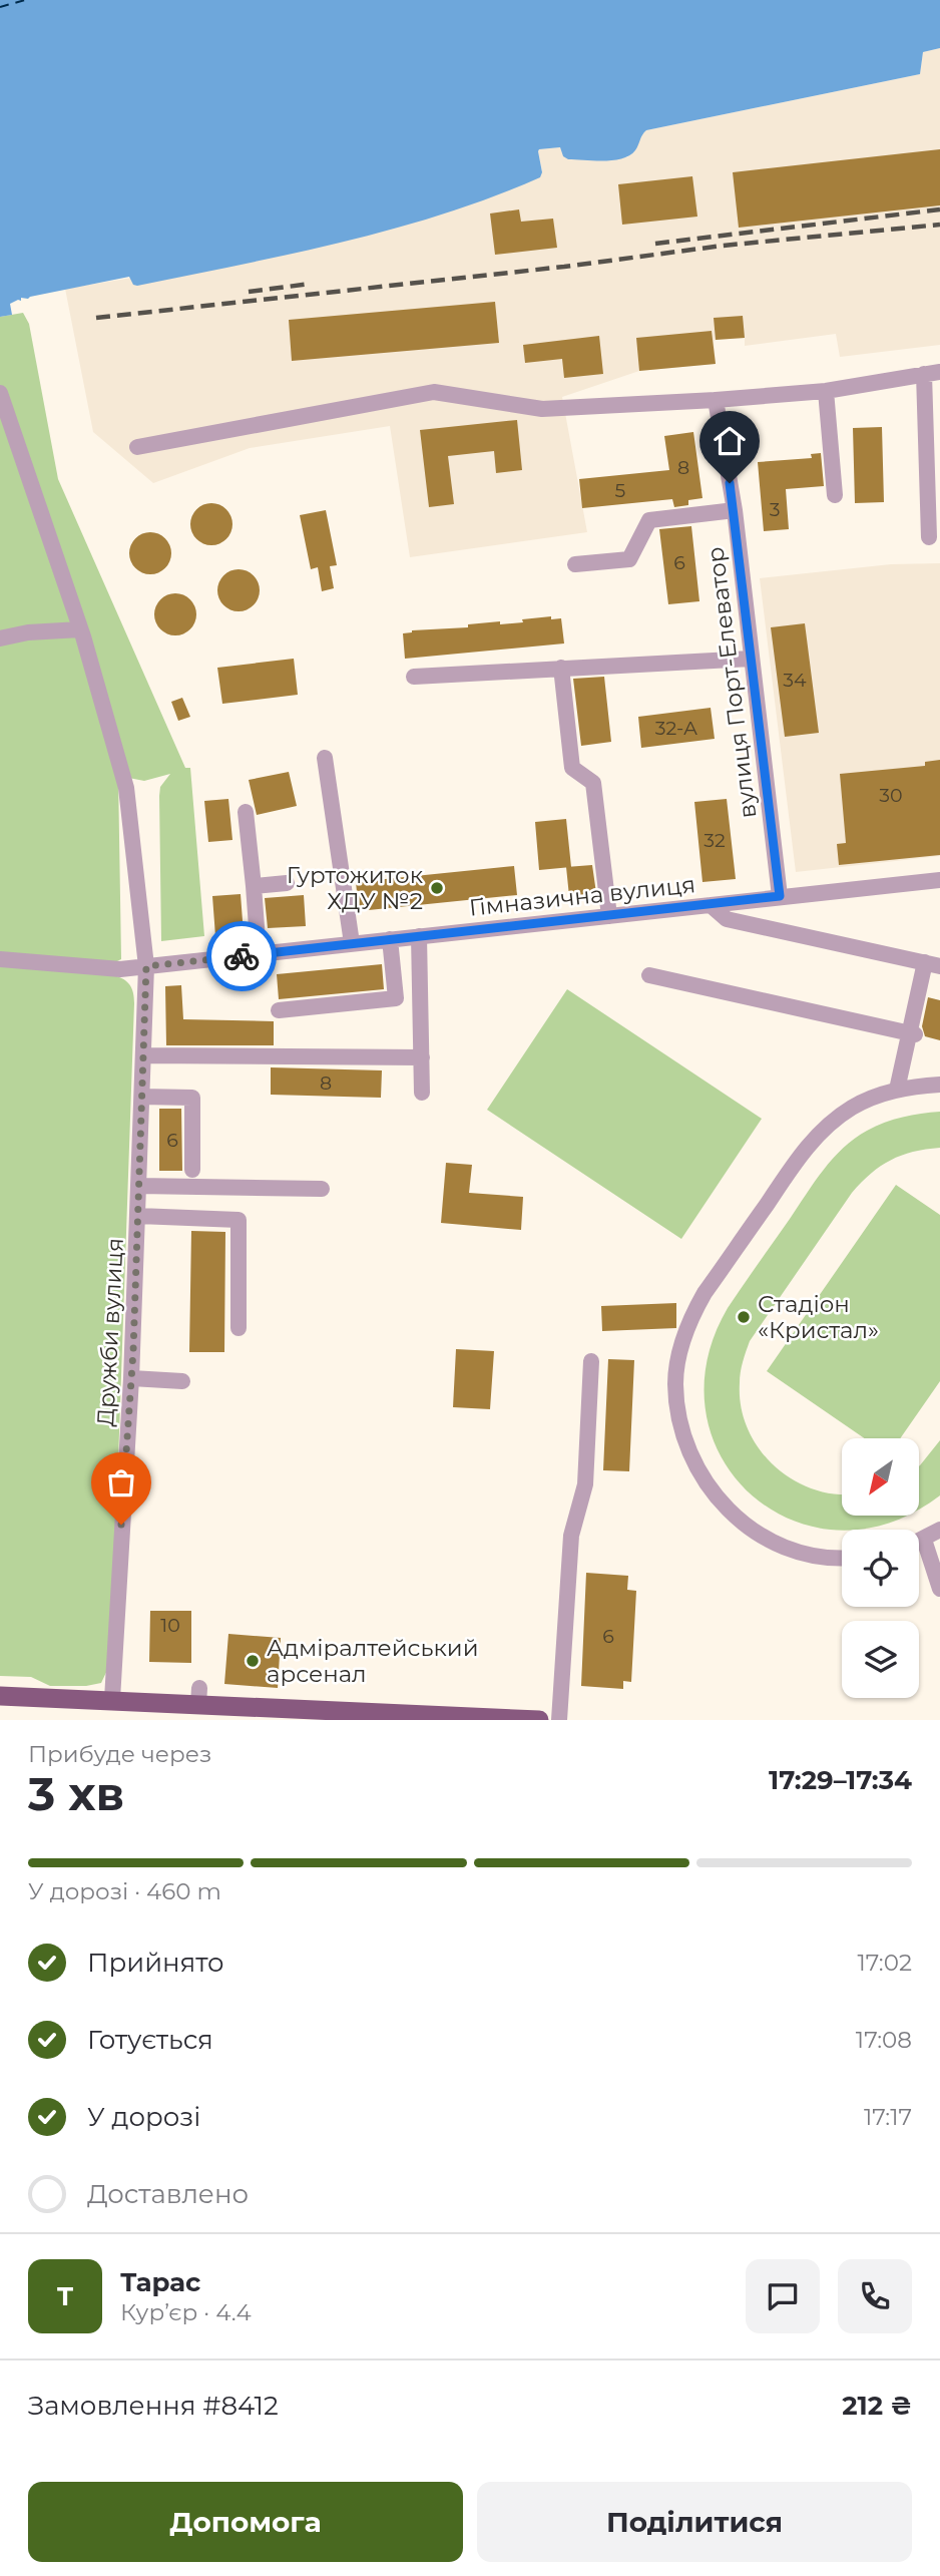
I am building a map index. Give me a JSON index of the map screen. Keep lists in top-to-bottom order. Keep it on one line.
{"streets":{"street":["вулиця Порт-Елеватор","Гімназична вулиця","Дружби вулиця"]},"crossings":[["вулиця Порт-Елеватор","Гімназична вулиця"],["Гімназична вулиця","Дружби вулиця"]],"places":["Гуртожиток ХДУ №2","Стадіон «Кристал»","Адміралтейський арсенал"],"house_numbers":["8","5","3","6","34","32-А","30","32","8","6","10","6"],"north":"bottom left","page":{"heading":["3 хв","Прибуде через","17:29–17:34"],"panel":["Тарас","Кур’єр · 4.4","Замовлення #8412","212 ₴"],"bar":"У дорозі · 460 m","list":[["Прийнято","17:02"],["Готується","17:08"],["У дорозі","17:17"],"Доставлено"],"round":"Т","buttons":["Допомога","Поділитися"]}}
